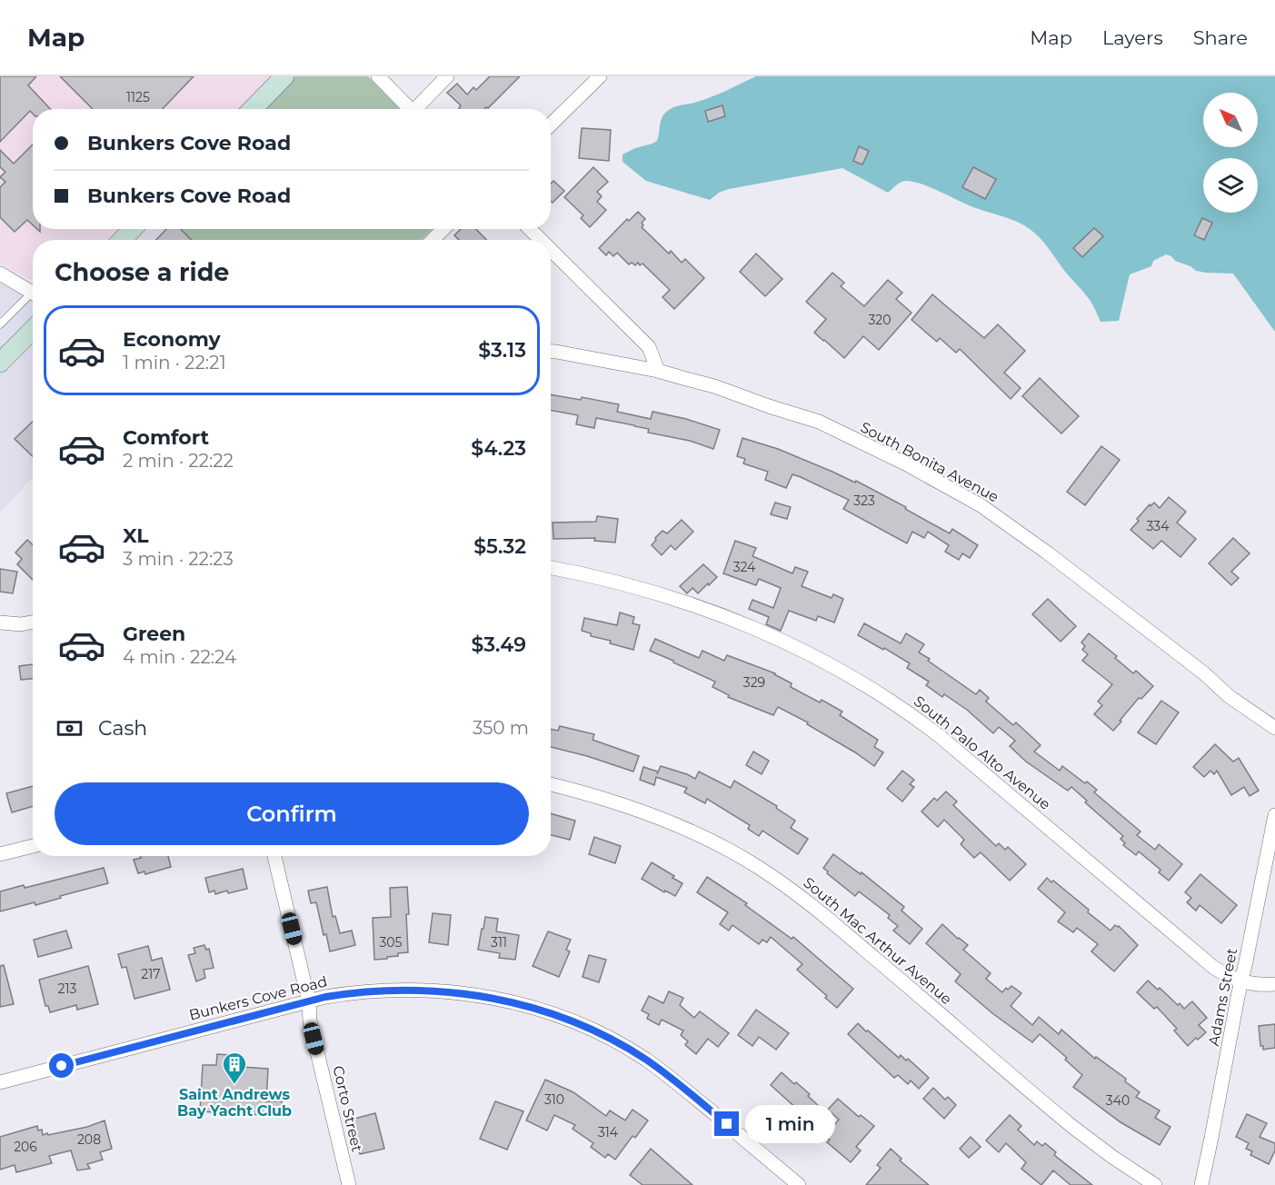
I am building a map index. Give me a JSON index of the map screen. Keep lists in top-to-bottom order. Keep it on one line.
{"streets":{"street":["South Bonita Avenue","South Palo Alto Avenue","South Mac Arthur Avenue","Adams Street","Bunkers Cove Road","Corto Street"]},"crossings":[["South Palo Alto Avenue","Adams Street"],["Bunkers Cove Road","Corto Street"]],"places":{"building":["Saint Andrews Bay Yacht Club"]},"house_numbers":["1125","320","323","334","324","329","305","311","217","213","310","340","314","208","206"],"north":"top left","page":{"header":"Map","nav":["Map","Layers","Share"],"banner":["Bunkers Cove Road","Bunkers Cove Road"],"heading":"Choose a ride","list":[{"name":"Economy","note":"1 min · 22:21","value":"$3.13"},{"name":"Comfort","note":"2 min · 22:22","value":"$4.23"},{"name":"XL","note":"3 min · 22:23","value":"$5.32"},{"name":"Green","note":"4 min · 22:24","value":"$3.49"}],"pay":["Cash","350 m"],"buttons":"Confirm","bubble":"1 min"}}
